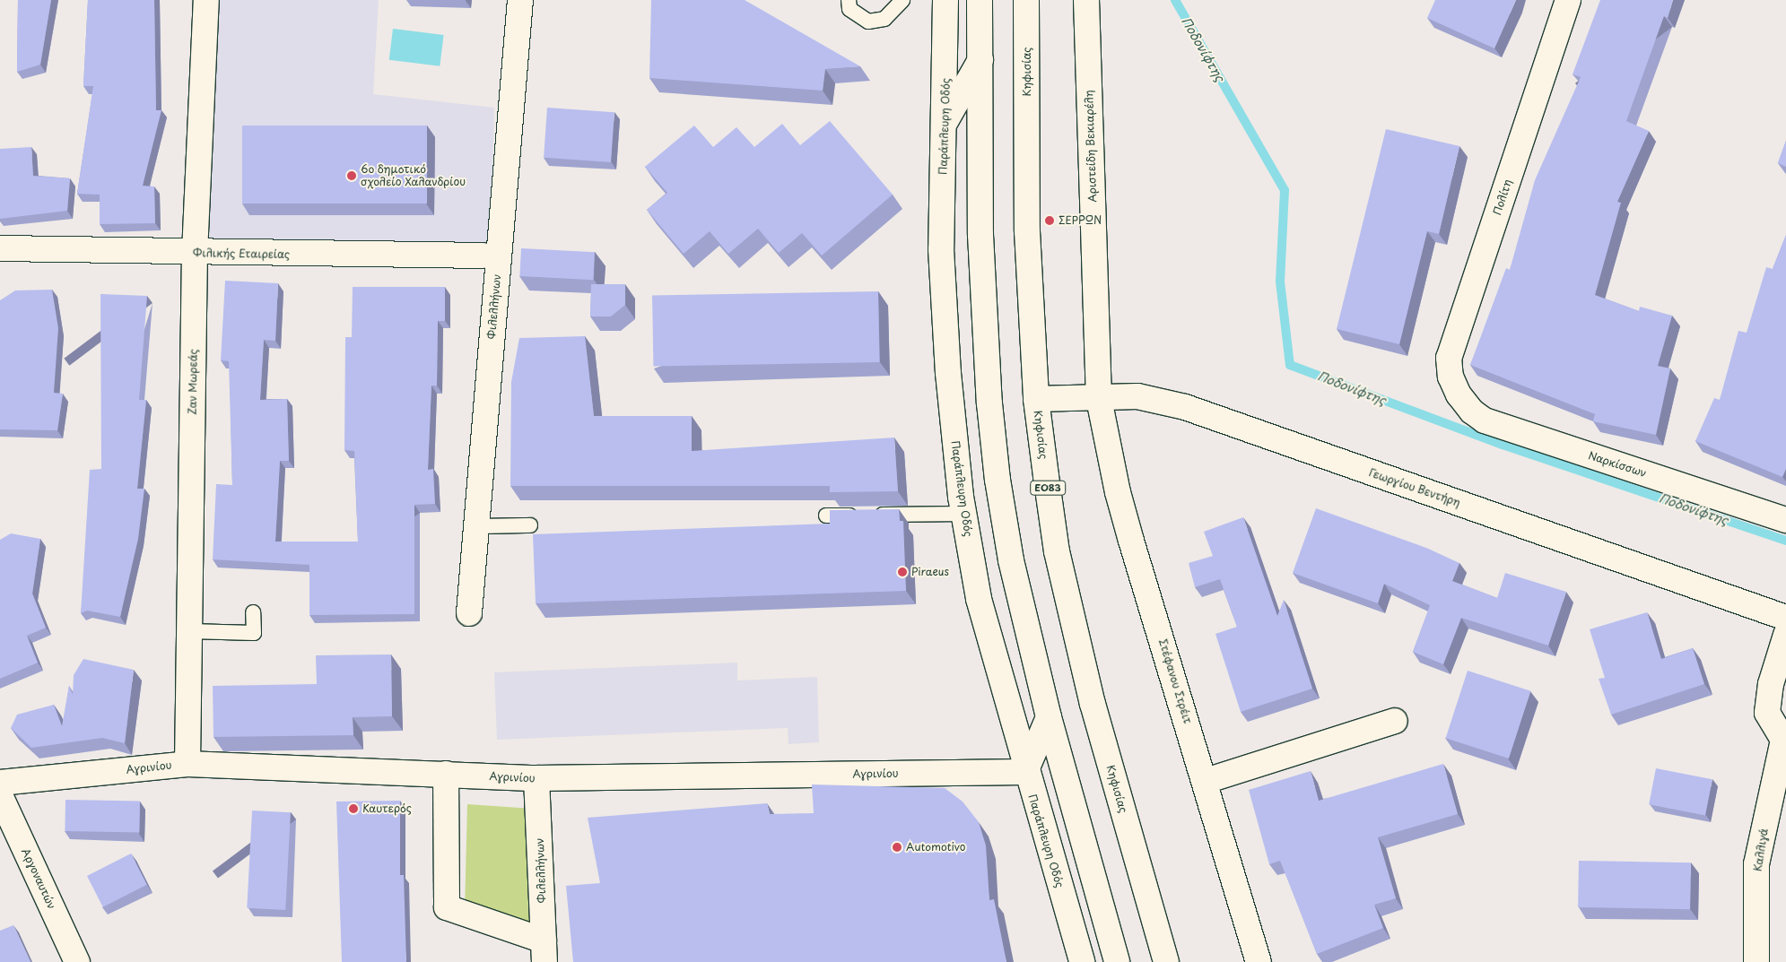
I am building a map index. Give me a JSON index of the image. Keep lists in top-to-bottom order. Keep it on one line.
{"streets":{"street":["Κηφισίας","Παράπλευρη Οδός","Αριστείδη Βεκιαρέλη","Πολίτη","Φιλικής Εταιρείας","Φιλελλήνων","Ζαν Μωρεάς","Ναρκίσσων","ΕΟ83","Γεωργίου Βεντήρη","Στέφανου Στρέιτ","Αγρινίου","Καλλιγά","Αργοναυτών"]},"crossings":[["Κηφισίας","Γεωργίου Βεντήρη"],["Παράπλευρη Οδός","Αγρινίου"],["Αριστείδη Βεκιαρέλη","Γεωργίου Βεντήρη"],["Αριστείδη Βεκιαρέλη","Στέφανου Στρέιτ"],["Πολίτη","Ναρκίσσων"],["Φιλικής Εταιρείας","Ζαν Μωρεάς"],["Φιλελλήνων","Αγρινίου"],["Ζαν Μωρεάς","Αγρινίου"],["Γεωργίου Βεντήρη","Στέφανου Στρέιτ"]],"water":["Ποδονίφτης"],"places":["6ο δημοτικό σχολείο Χαλανδρίου","ΣΕΡΡΩΝ","Piraeus","Καυτερός","Automotivo"]}
